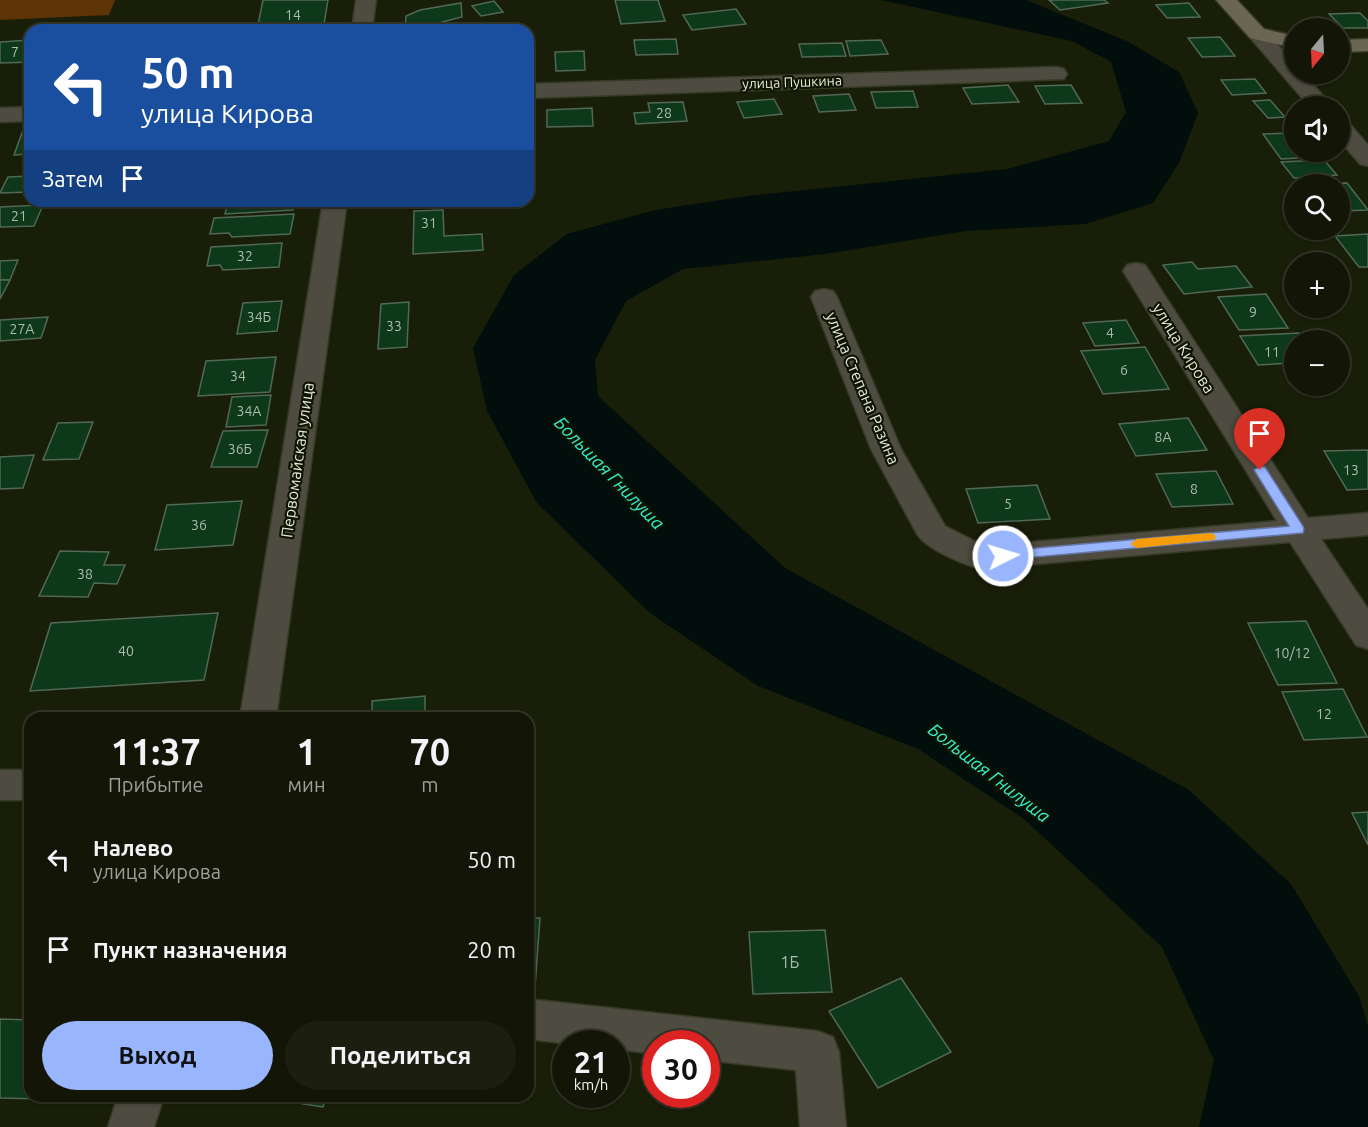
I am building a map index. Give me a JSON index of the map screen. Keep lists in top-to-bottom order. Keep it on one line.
{"streets":{"street":["улица Пушкина","улица Кирова","улица Степана Разина","Первомайская улица"]},"crossings":[["улица Кирова","улица Степана Разина"]],"water":["Большая Гнилуша"],"house_numbers":["14","7","28","21","31","32","9","34Б","33","27А","4","11","6","34","34А","8А","36Б","13","8","5","36","38","40","10/12","12","1Б"],"north":"bottom","page":{"map_buttons":["+","−"],"turn":["50 m","улица Кирова"],"then":"Затем","eta":["11:37","Прибытие","1","мин","70","m"],"list":[{"name":"Налево","note":"улица Кирова","value":"50 m"},{"name":"Пункт назначения","value":"20 m"}],"buttons":["Выход","Поделиться"],"speed":"21 km/h","limit":"30"}}
